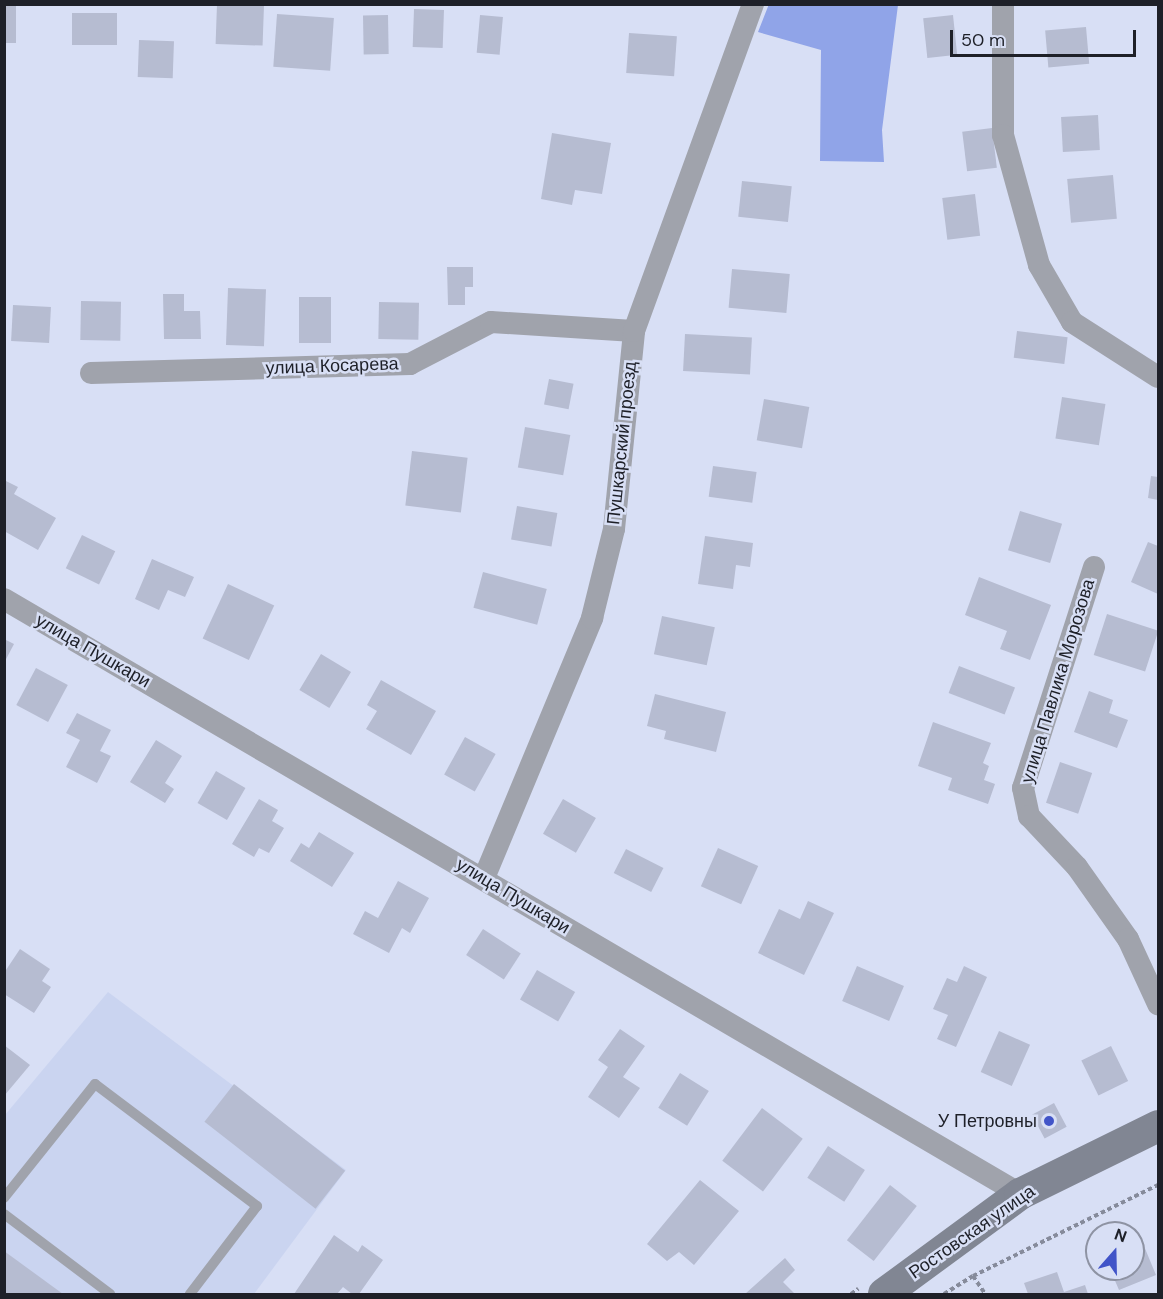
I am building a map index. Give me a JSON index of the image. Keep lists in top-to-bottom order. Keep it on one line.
{"streets":{"street":["улица Косарева","Пушкарский проезд","улица Пушкари","улица Павлика Морозова","Ростовская улица"]},"crossings":[["улица Косарева","Пушкарский проезд"],["Пушкарский проезд","улица Пушкари"],["улица Пушкари","Ростовская улица"]],"places":["У Петровны"],"scale_bar":"50 m","north":"top"}
